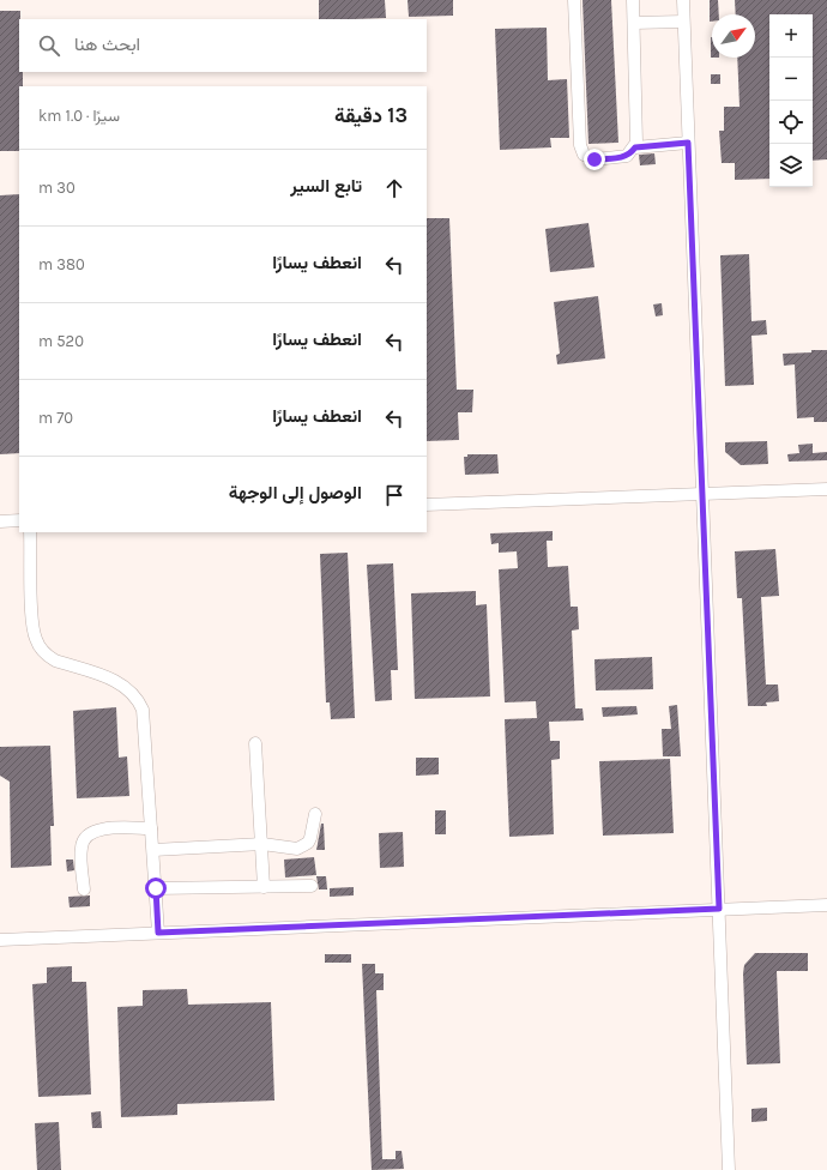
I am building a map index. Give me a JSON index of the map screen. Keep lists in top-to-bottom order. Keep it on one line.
{"north":"top right","page":{"map_buttons":["+","−"],"search":"ابحث هنا","heading":["13 دقيقة","سيرًا · 1.0 km"],"list":[["تابع السير","30 m"],["انعطف يسارًا","380 m"],["انعطف يسارًا","520 m"],["انعطف يسارًا","70 m"],"الوصول إلى الوجهة"]}}
